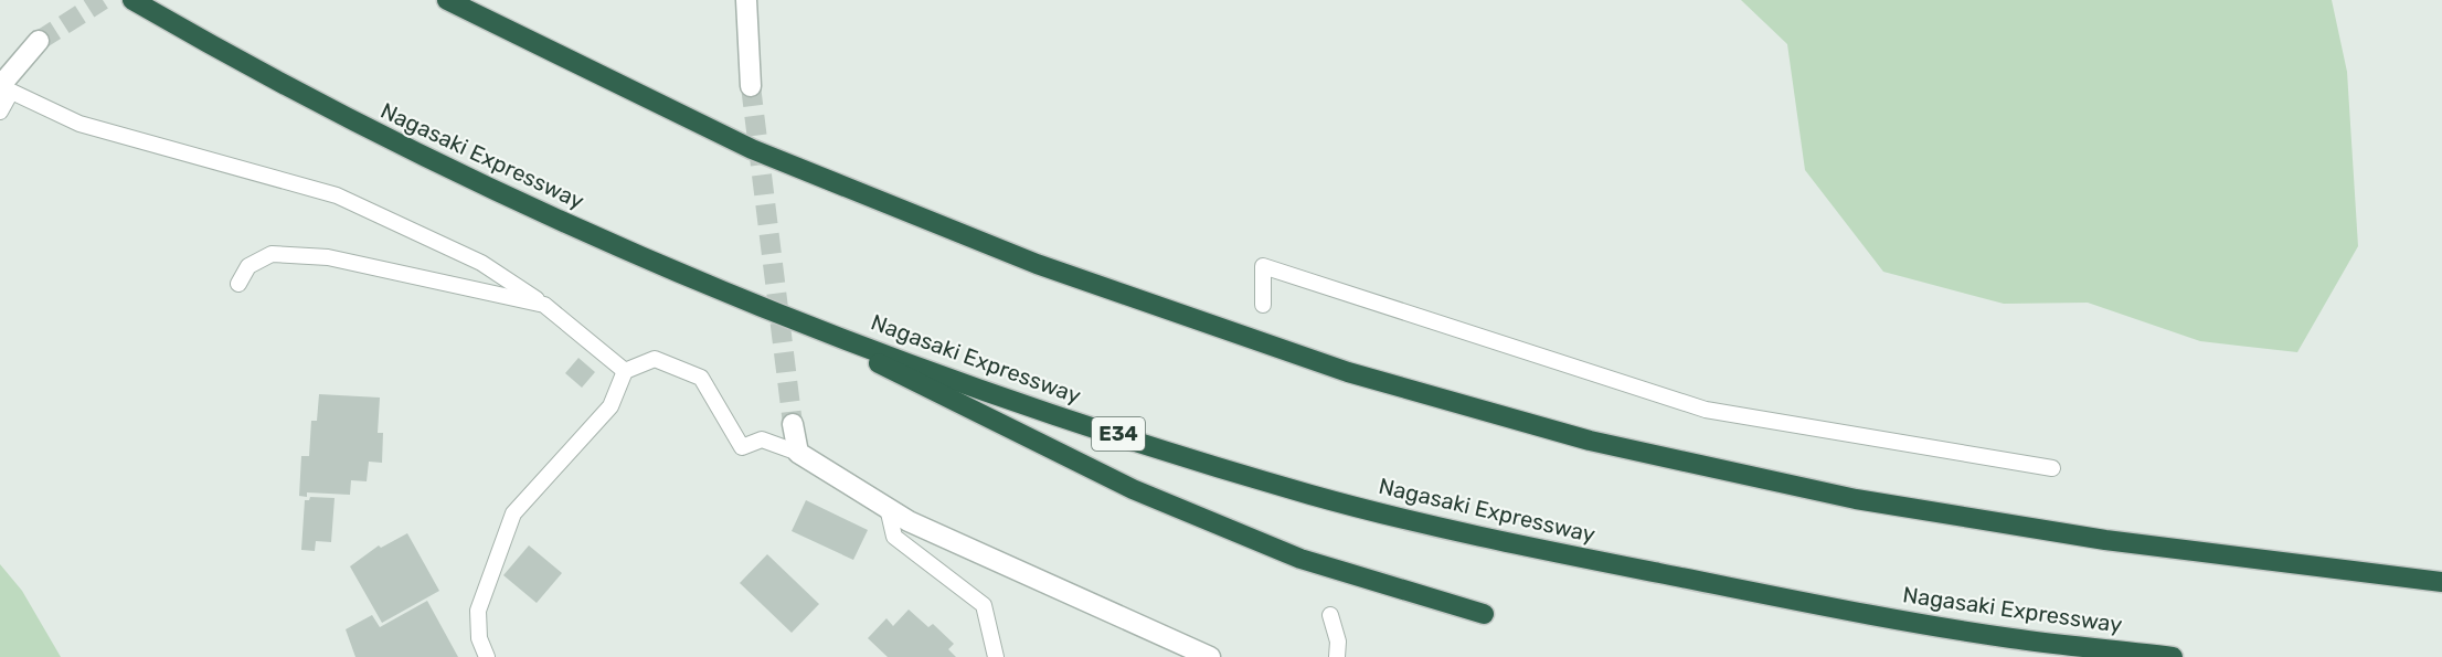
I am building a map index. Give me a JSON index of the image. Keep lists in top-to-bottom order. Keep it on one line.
{"streets":{"highway":["Nagasaki Expressway","E34"]}}
